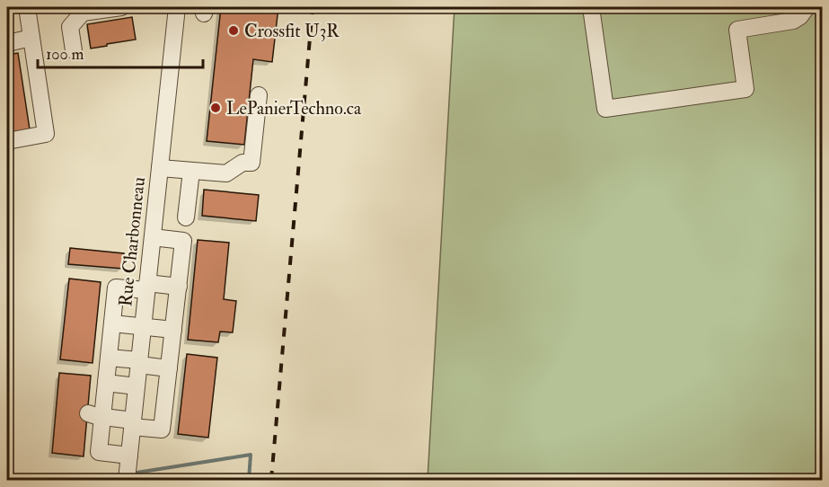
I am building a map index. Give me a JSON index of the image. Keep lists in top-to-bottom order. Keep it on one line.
{"streets":{"street":["Rue Charbonneau"]},"places":["Crossfit U3R","LePanierTechno.ca"],"scale_bar":"100 m"}
